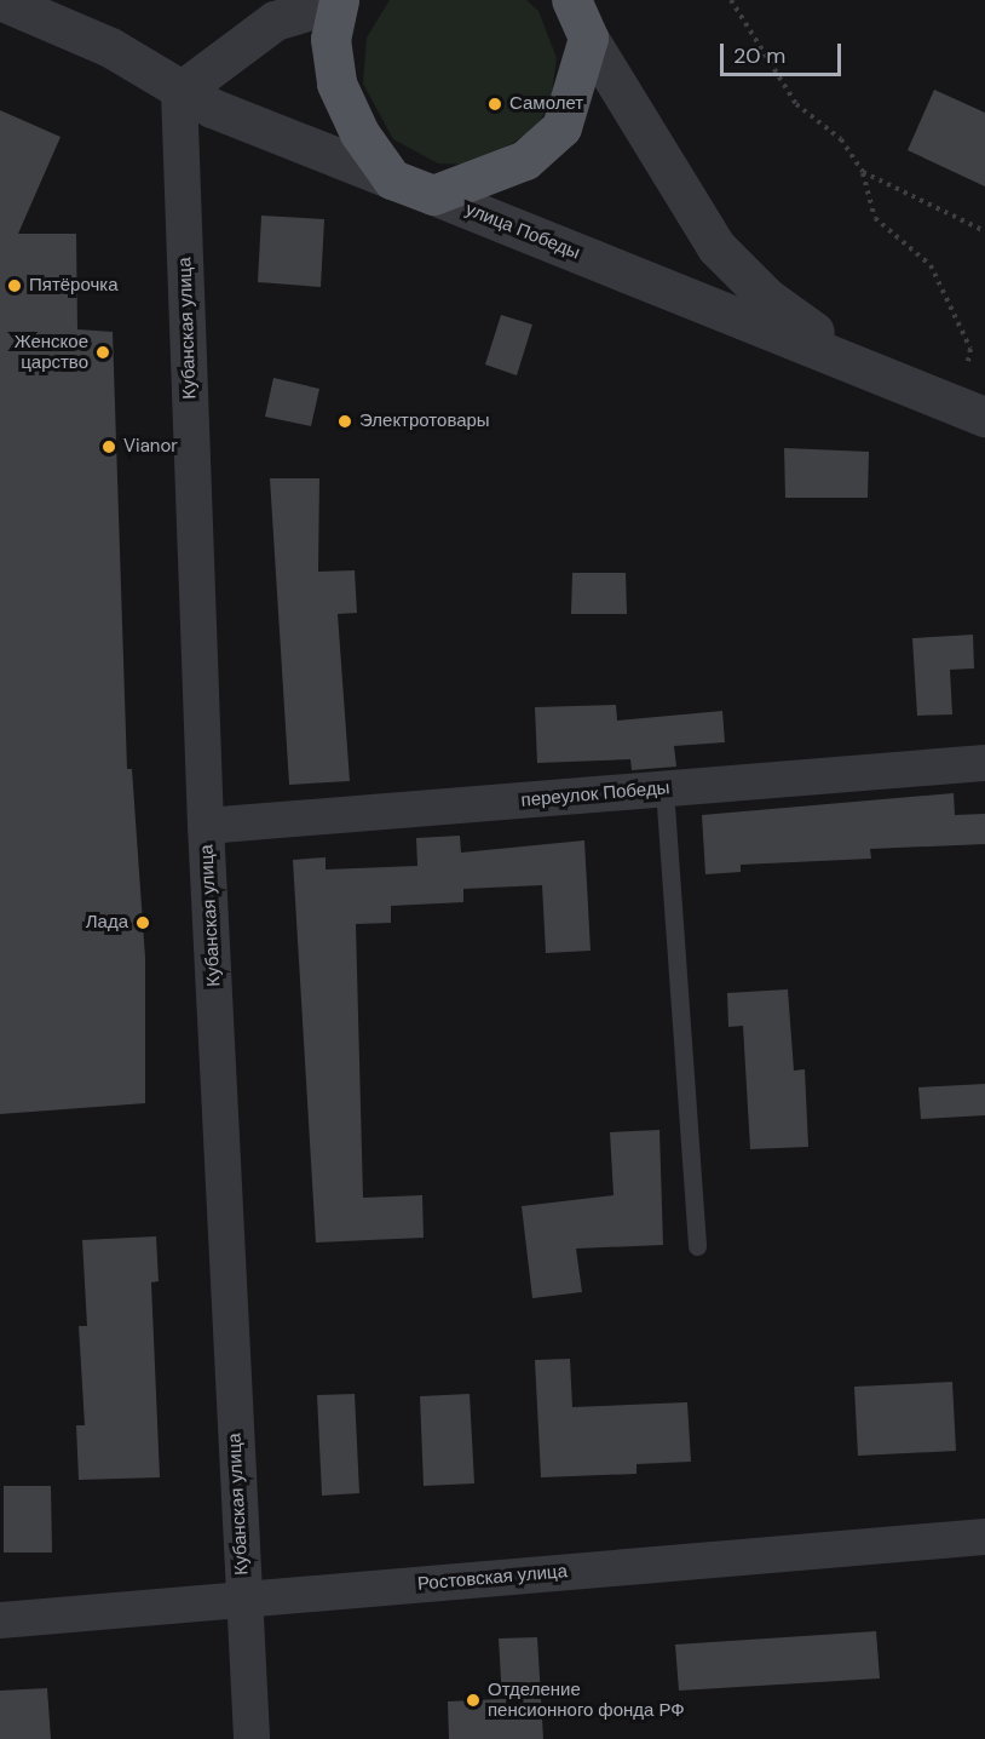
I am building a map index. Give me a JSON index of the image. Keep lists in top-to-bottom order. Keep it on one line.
{"streets":{"main road":["улица Победы"],"street":["Кубанская улица","переулок Победы","Ростовская улица"]},"crossings":[["улица Победы","Кубанская улица"],["Кубанская улица","переулок Победы"],["Кубанская улица","Ростовская улица"]],"places":["Самолет","Пятёрочка","Женское царство","Электротовары","Vianor","Лада","Отделение пенсионного фонда РФ"],"scale_bar":"20 m"}
